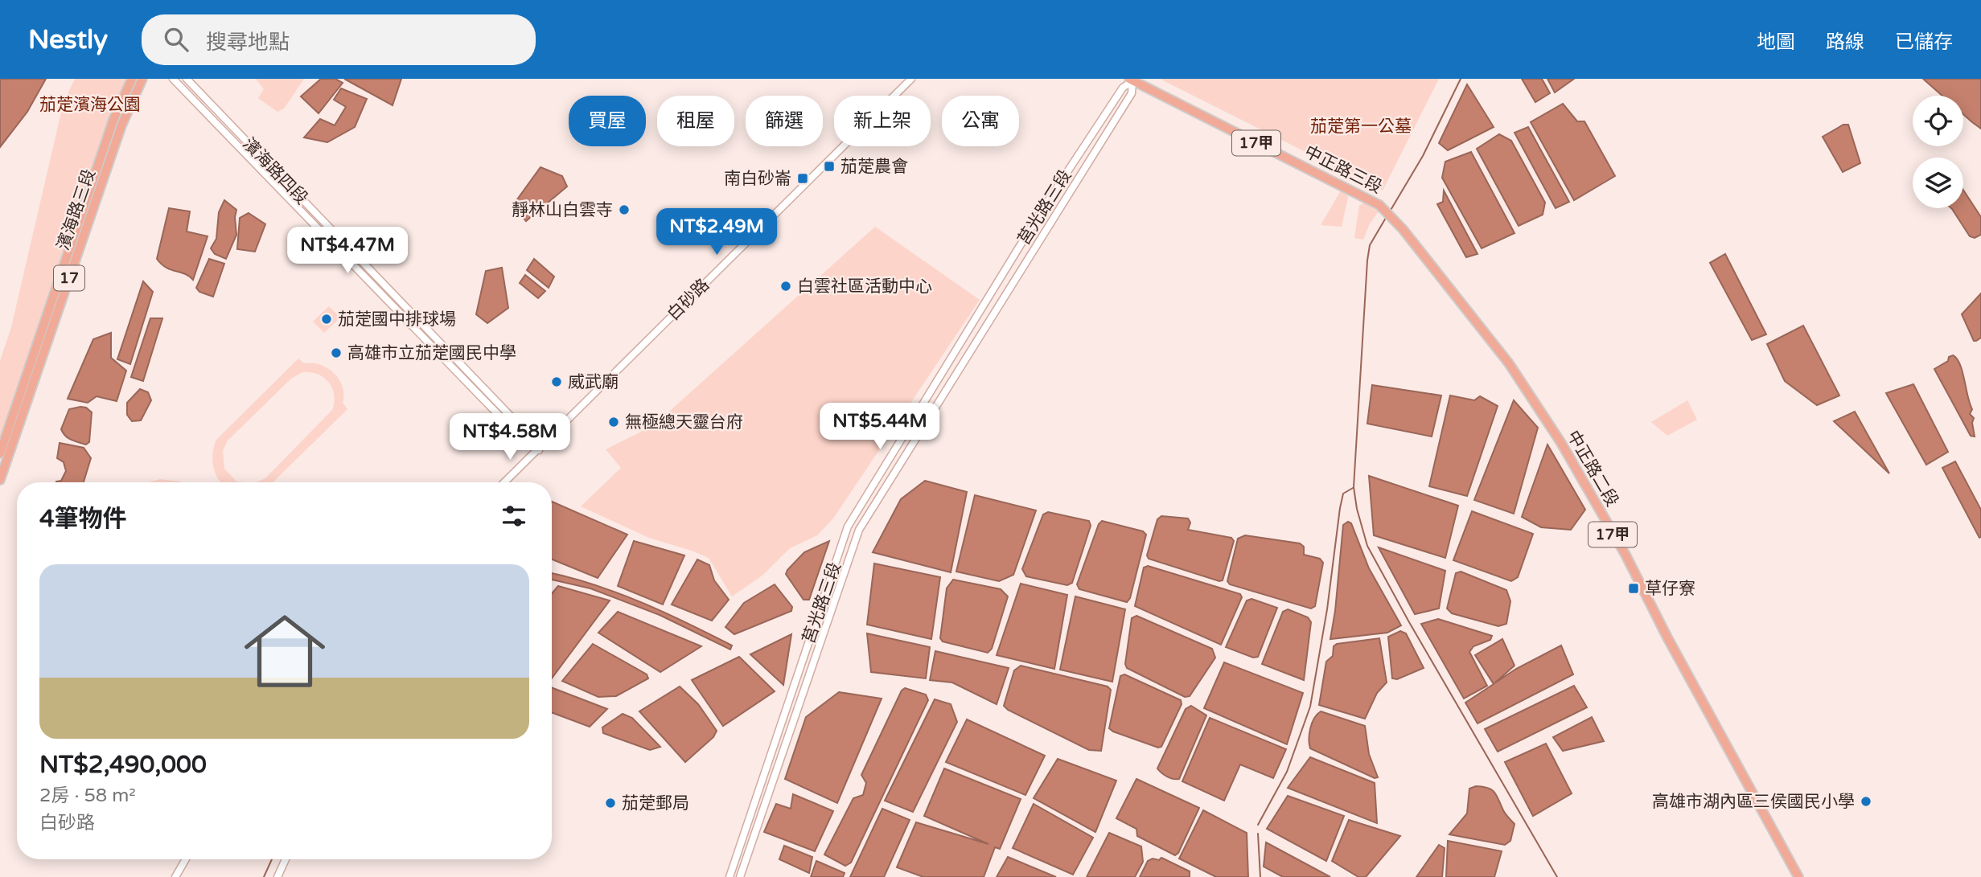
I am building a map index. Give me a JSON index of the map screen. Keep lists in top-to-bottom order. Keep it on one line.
{"streets":{"main road":["17甲","中正路三段","濱海路三段","17","中正路二段"],"street":["濱海路四段","莒光路三段","白砂路"]},"crossings":[["中正路三段","莒光路三段"],["中正路三段","中正路二段"],["濱海路四段","白砂路"]],"parks":["茄萣濱海公園","茄萣第一公墓"],"places":{"transit":["茄萣農會","南白砂崙","草仔寮"],"other":["靜林山白雲寺","白雲社區活動中心","茄萣國中排球場","高雄市立茄萣國民中學","威武廟","無極總天靈台府","高雄市湖內區三侯國民小學","茄萣郵局"]},"page":{"header":"Nestly","search":"搜尋地點","nav":["地圖","路線","已儲存"],"chip":["買屋","租屋","篩選","新上架","公寓"],"price":["NT$2.49M","NT$4.47M","NT$5.44M","NT$4.58M"],"heading":"4筆物件","list":[{"name":"NT$2,490,000","note":"2房 · 58 m² · 白砂路"}]}}
